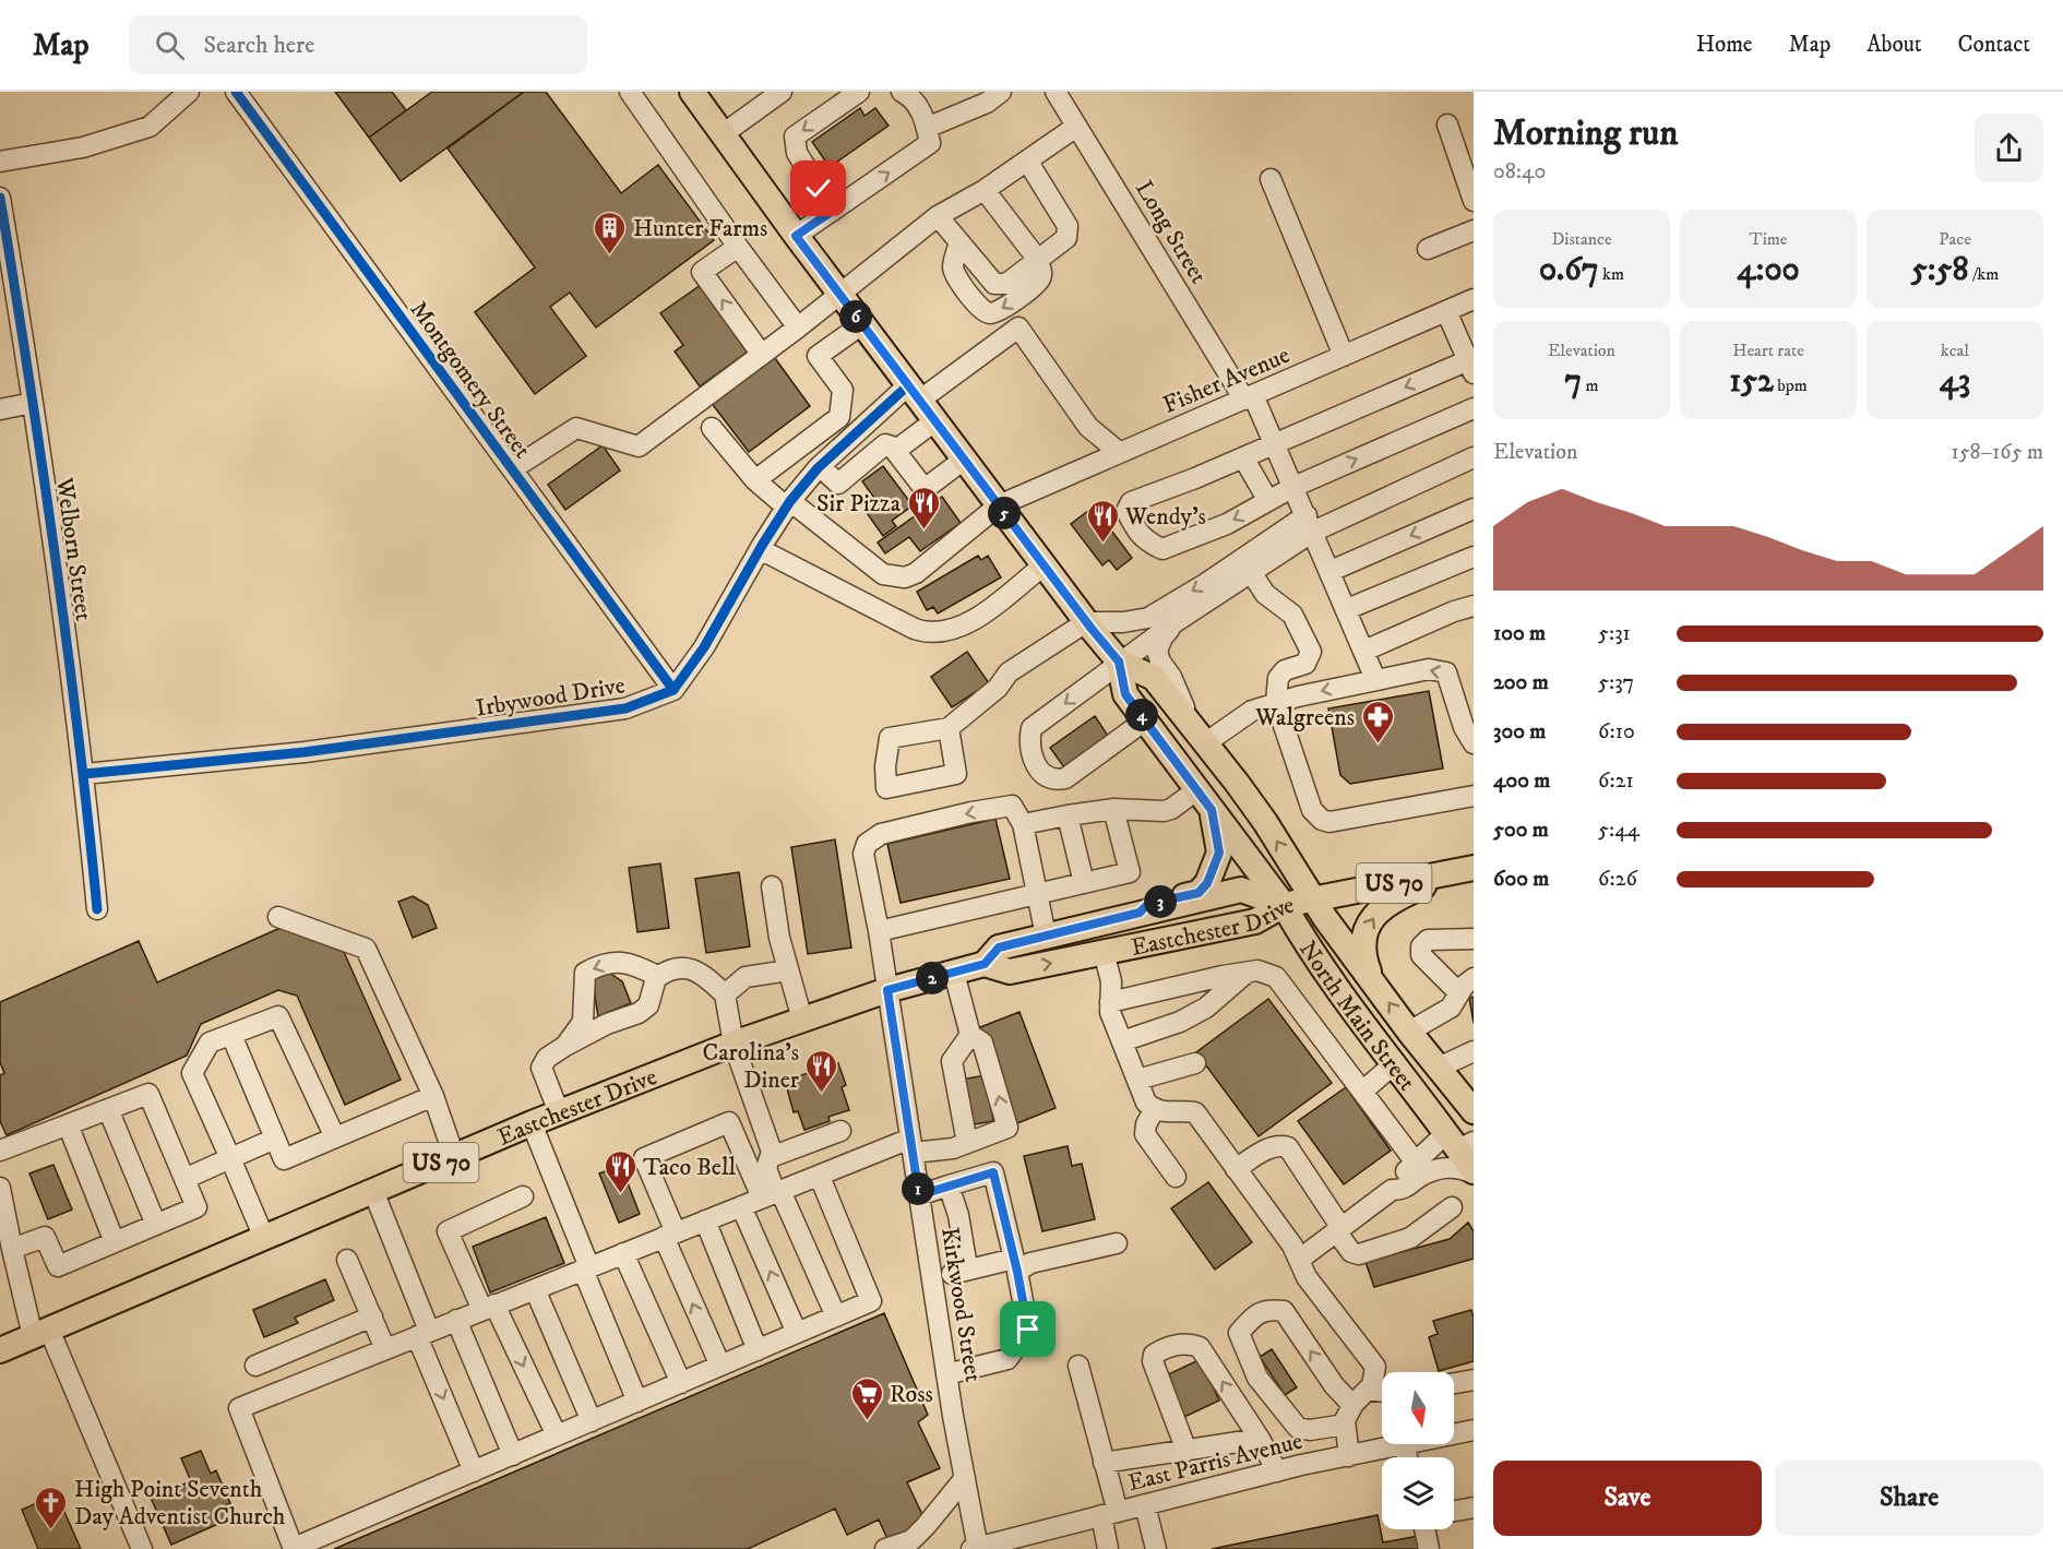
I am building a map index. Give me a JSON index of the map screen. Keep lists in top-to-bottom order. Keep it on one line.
{"streets":{"main road":["US 70","Eastchester Drive","North Main Street"],"street":["Long Street","Montgomery Street","Fisher Avenue","Welborn Street","Irbywood Drive","Kirkwood Street","East Parris Avenue"]},"crossings":[["Long Street","Fisher Avenue"],["Montgomery Street","Irbywood Drive"],["Fisher Avenue","North Main Street"],["Welborn Street","Irbywood Drive"],["US 70","Eastchester Drive"],["US 70","North Main Street"],["Eastchester Drive","North Main Street"],["Eastchester Drive","Kirkwood Street"],["Kirkwood Street","East Parris Avenue"]],"places":{"building":["Hunter Farms"],"restaurant":["Sir Pizza","Wendy's","Carolina's Diner","Taco Bell"],"pharmacy":["Walgreens"],"supermarket":["Ross"],"church":["High Point Seventh Day Adventist Church"]},"north":"bottom","page":{"header":"Map","search":"Search here","nav":["Home","Map","About","Contact"],"heading":["Morning run","08:40"],"stats":[["Distance","0.67 km"],["Time","4:00"],["Pace","5:58 /km"],["Elevation","7 m"],["Heart rate","152 bpm"],["kcal","43"]],"pins":["6","5","4","3","2","1"],"chart":["Elevation","158–165 m"],"list":[{"name":"100 m","note":"5:31"},{"name":"200 m","note":"5:37"},{"name":"300 m","note":"6:10"},{"name":"400 m","note":"6:21"},{"name":"500 m","note":"5:44"},{"name":"600 m","note":"6:26"}],"buttons":["Save","Share"]}}
